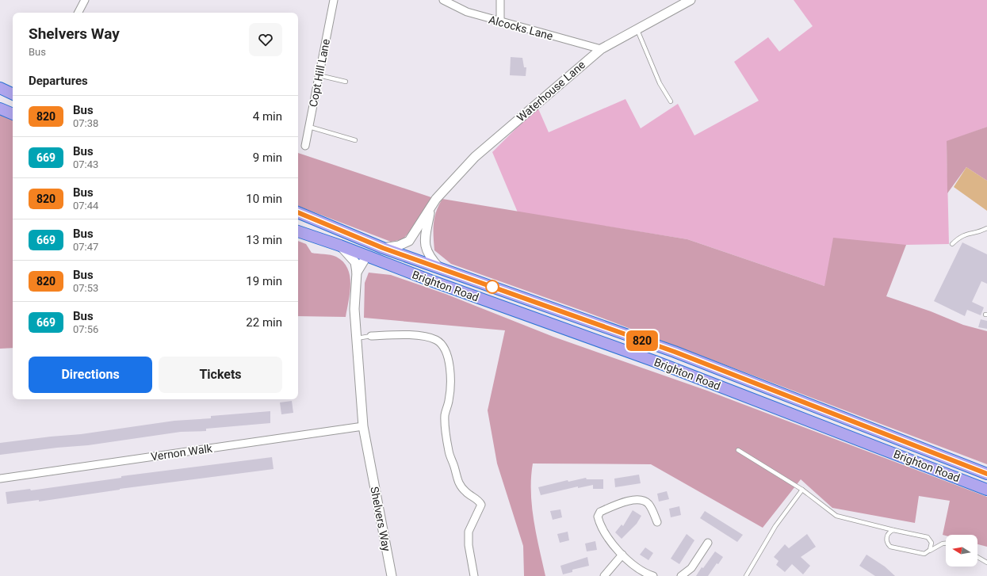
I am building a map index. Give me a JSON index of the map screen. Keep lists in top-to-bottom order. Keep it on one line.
{"streets":{"highway":["Brighton Road"],"street":["Alcocks Lane","Copt Hill Lane","Waterhouse Lane","Vernon Walk","Shelvers Way"]},"crossings":[["Alcocks Lane","Waterhouse Lane"],["Waterhouse Lane","Brighton Road"],["Brighton Road","Shelvers Way"],["Vernon Walk","Shelvers Way"]],"lines":["bus line 820"],"north":"left","page":{"on_map":"820","heading":[["Shelvers Way","Bus"],"Departures"],"list":[{"mark":"820","name":"Bus","note":"07:38","value":"4 min"},{"mark":"669","name":"Bus","note":"07:43","value":"9 min"},{"mark":"820","name":"Bus","note":"07:44","value":"10 min"},{"mark":"669","name":"Bus","note":"07:47","value":"13 min"},{"mark":"820","name":"Bus","note":"07:53","value":"19 min"},{"mark":"669","name":"Bus","note":"07:56","value":"22 min"}],"buttons":["Directions","Tickets"]}}
